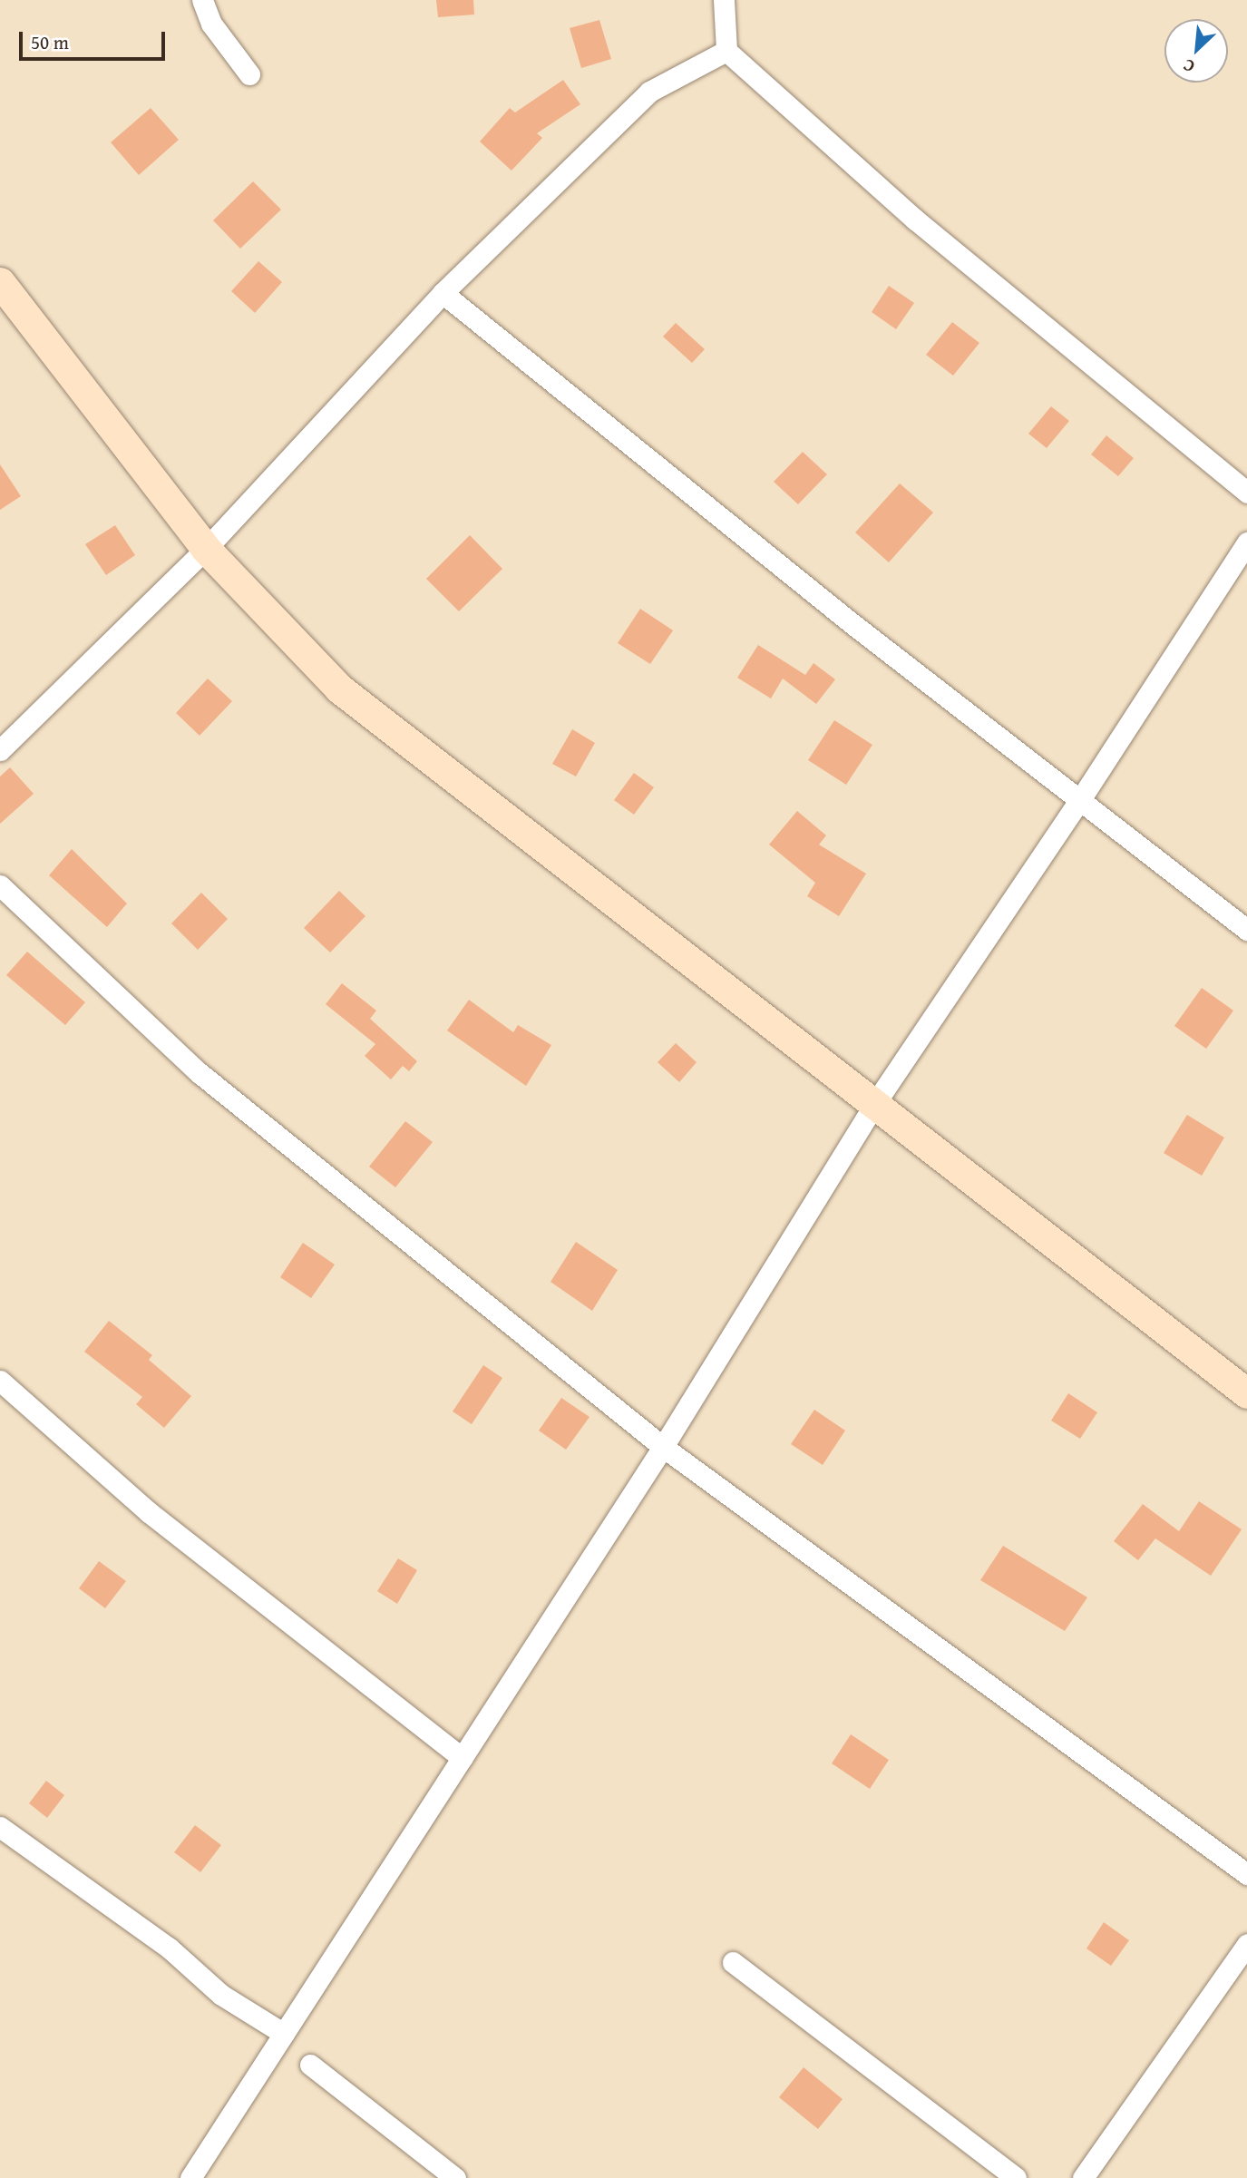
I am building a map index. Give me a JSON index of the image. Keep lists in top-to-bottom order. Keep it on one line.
{"scale_bar":"50 m","north":"bottom left"}
